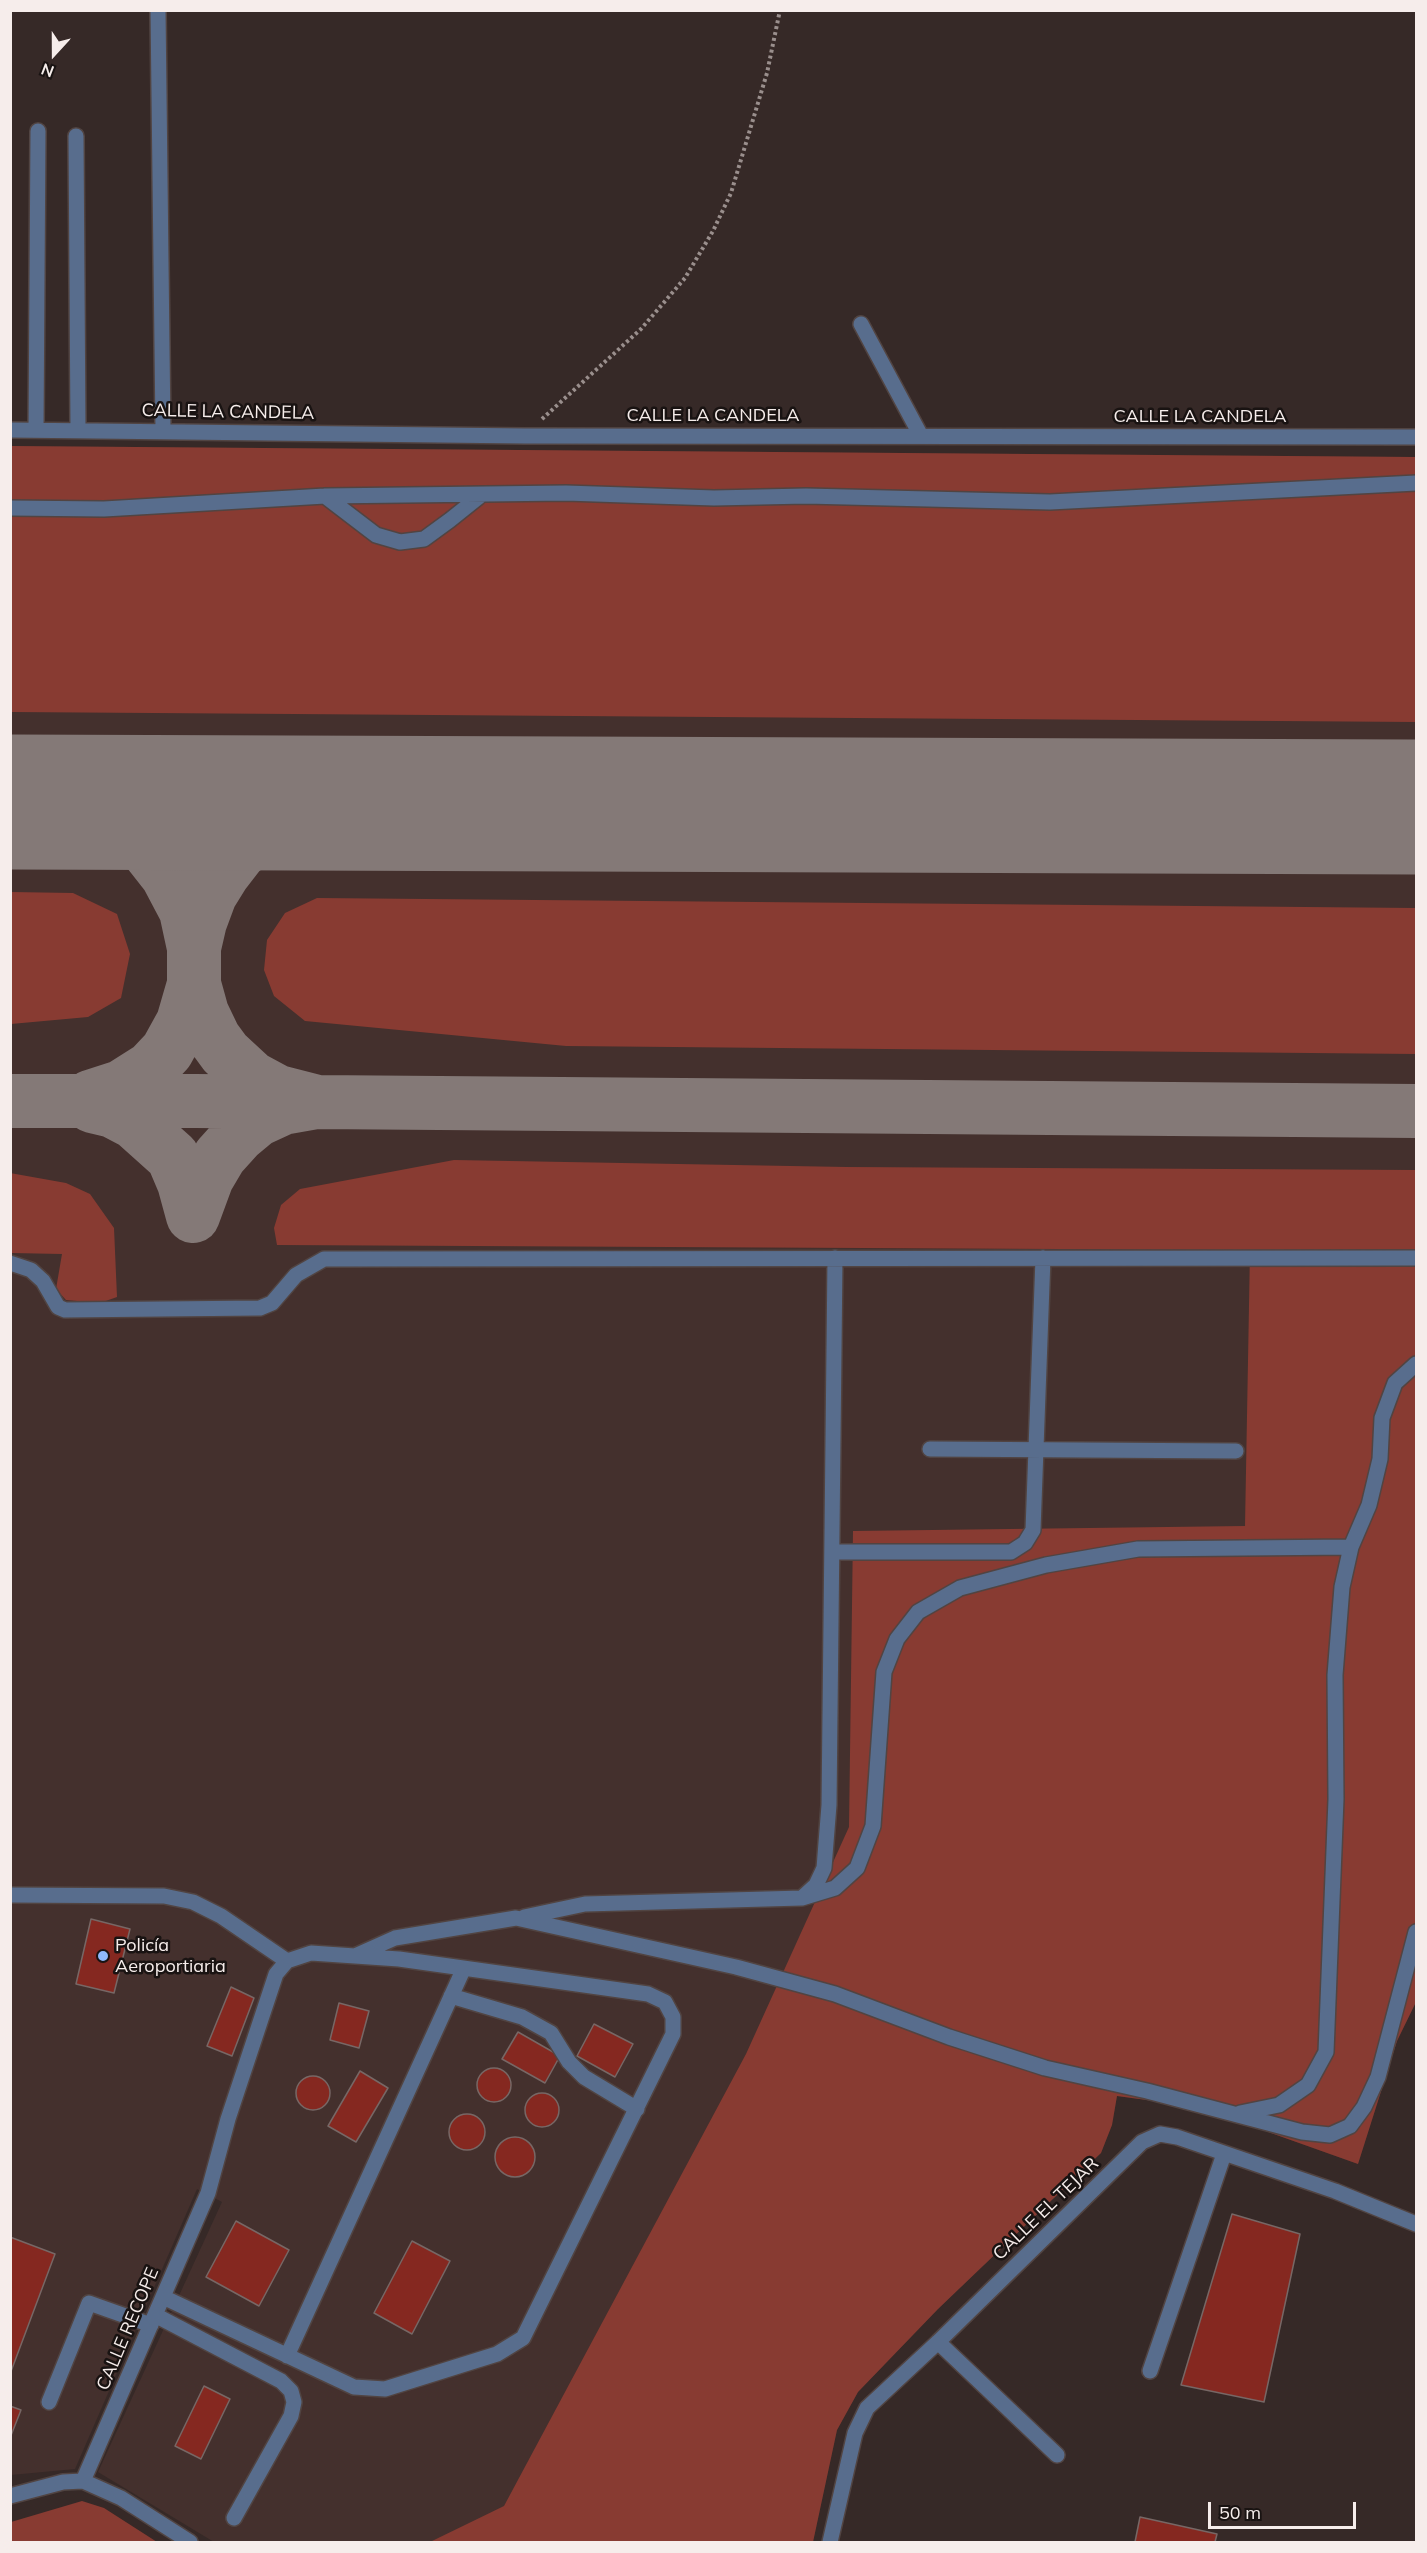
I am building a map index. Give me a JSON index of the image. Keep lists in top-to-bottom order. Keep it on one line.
{"streets":{"street":["CALLE LA CANDELA","CALLE EL TEJAR","CALLE RECOPE"]},"places":["Policía Aeroportiaria"],"scale_bar":"50 m","north":"bottom"}
